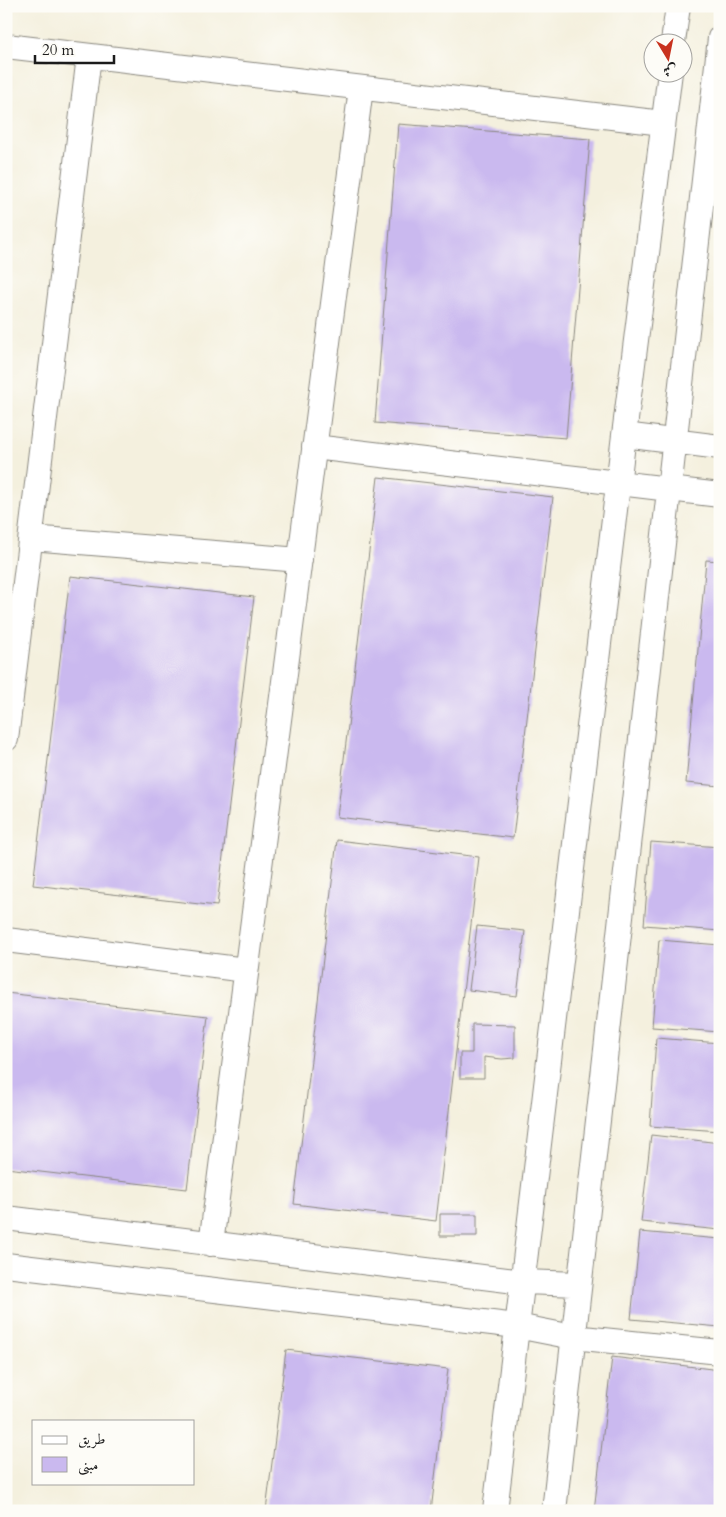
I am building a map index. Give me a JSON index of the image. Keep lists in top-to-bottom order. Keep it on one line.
{"legend":["طريق","مبنى"],"scale_bar":"20 m","north":"bottom"}
